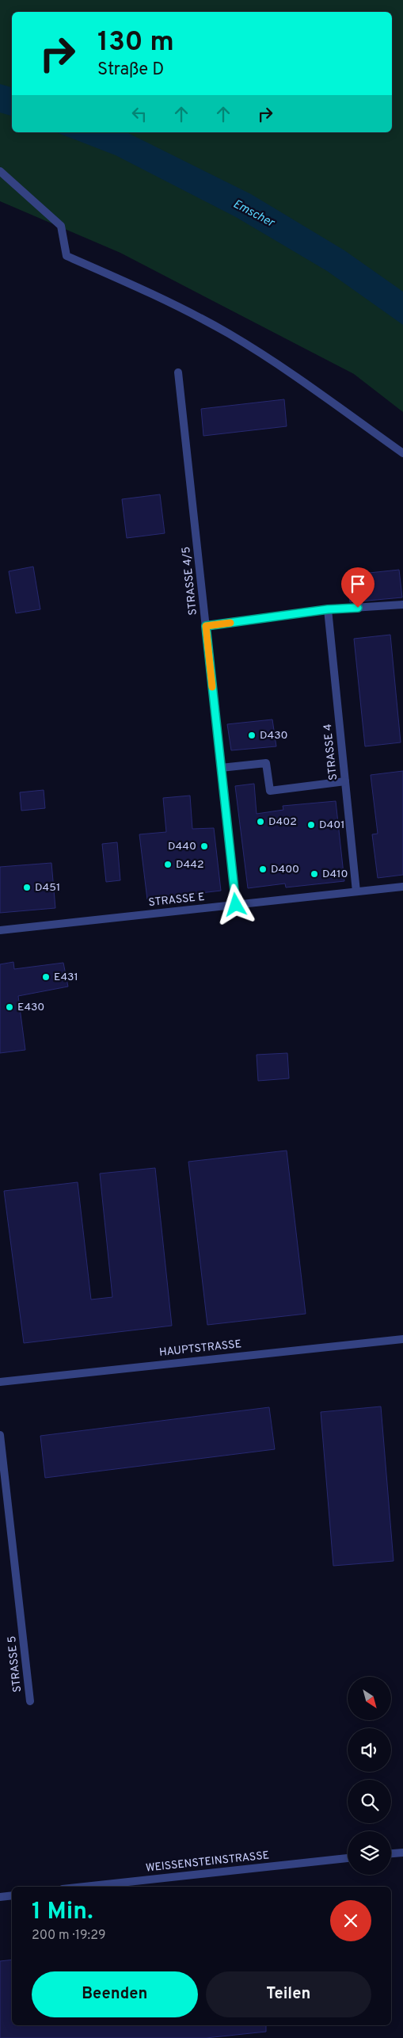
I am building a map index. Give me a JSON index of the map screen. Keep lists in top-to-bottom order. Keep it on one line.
{"streets":{"street":["STRASSE 4/5","STRASSE 4","STRASSE E","HAUPTSTRASSE","STRASSE 5","WEISSENSTEINSTRASSE"]},"crossings":[["STRASSE 4/5","STRASSE E"],["STRASSE 4","STRASSE E"]],"water":["Emscher"],"places":["D430","D402","D401","D440","D442","D400","D410","D451","E431","E430"],"north":"bottom right","page":{"turn":["130 m","Straße D"],"heading":["1 Min.","200 m · 19:29"],"buttons":["Beenden","Teilen"]}}
